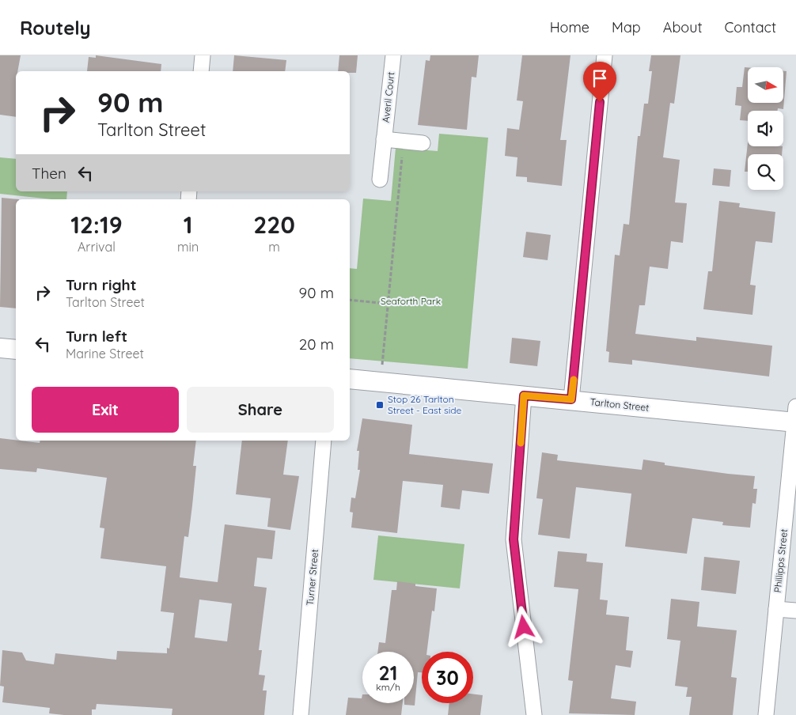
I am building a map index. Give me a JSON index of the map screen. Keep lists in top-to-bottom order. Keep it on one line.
{"streets":{"street":["Averil Court","Tarlton Street","Phillipps Street","Turner Street"]},"crossings":[["Tarlton Street","Phillipps Street"]],"parks":["Seaforth Park"],"places":{"transit":["Stop 26 Tarlton Street - East side"]},"north":"right","page":{"header":"Routely","nav":["Home","Map","About","Contact"],"turn":["90 m","Tarlton Street"],"then":"Then","eta":["12:19","Arrival","1","min","220","m"],"list":[{"name":"Turn right","note":"Tarlton Street","value":"90 m"},{"name":"Turn left","note":"Marine Street","value":"20 m"}],"buttons":["Exit","Share"],"speed":"21 km/h","limit":"30"}}
